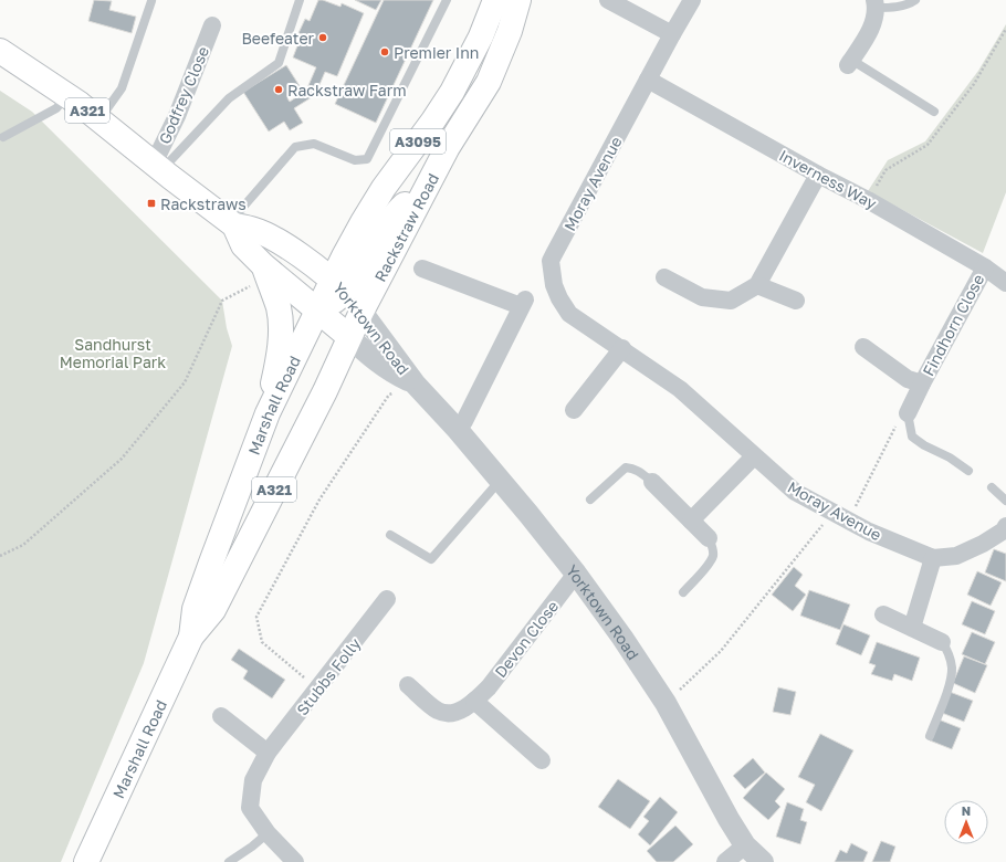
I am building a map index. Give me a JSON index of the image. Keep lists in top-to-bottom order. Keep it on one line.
{"streets":{"main road":["A321","A3095","Rackstraw Road","Yorktown Road","Marshall Road"],"street":["Godfrey Close","Inverness Way","Moray Avenue","Findhorn Close","Devon Close","Stubbs Folly"]},"crossings":[["Godfrey Close","Yorktown Road"],["A3095","Rackstraw Road"],["A3095","Yorktown Road"],["A3095","Marshall Road"],["Inverness Way","Moray Avenue"],["Inverness Way","Findhorn Close"],["Rackstraw Road","Yorktown Road"],["Rackstraw Road","Marshall Road"],["Yorktown Road","Marshall Road"],["Yorktown Road","Devon Close"]],"parks":["Sandhurst Memorial Park"],"places":{"other":["Beefeater","Premier Inn","Rackstraw Farm"],"transit":["Rackstraws"]},"north":"top"}
